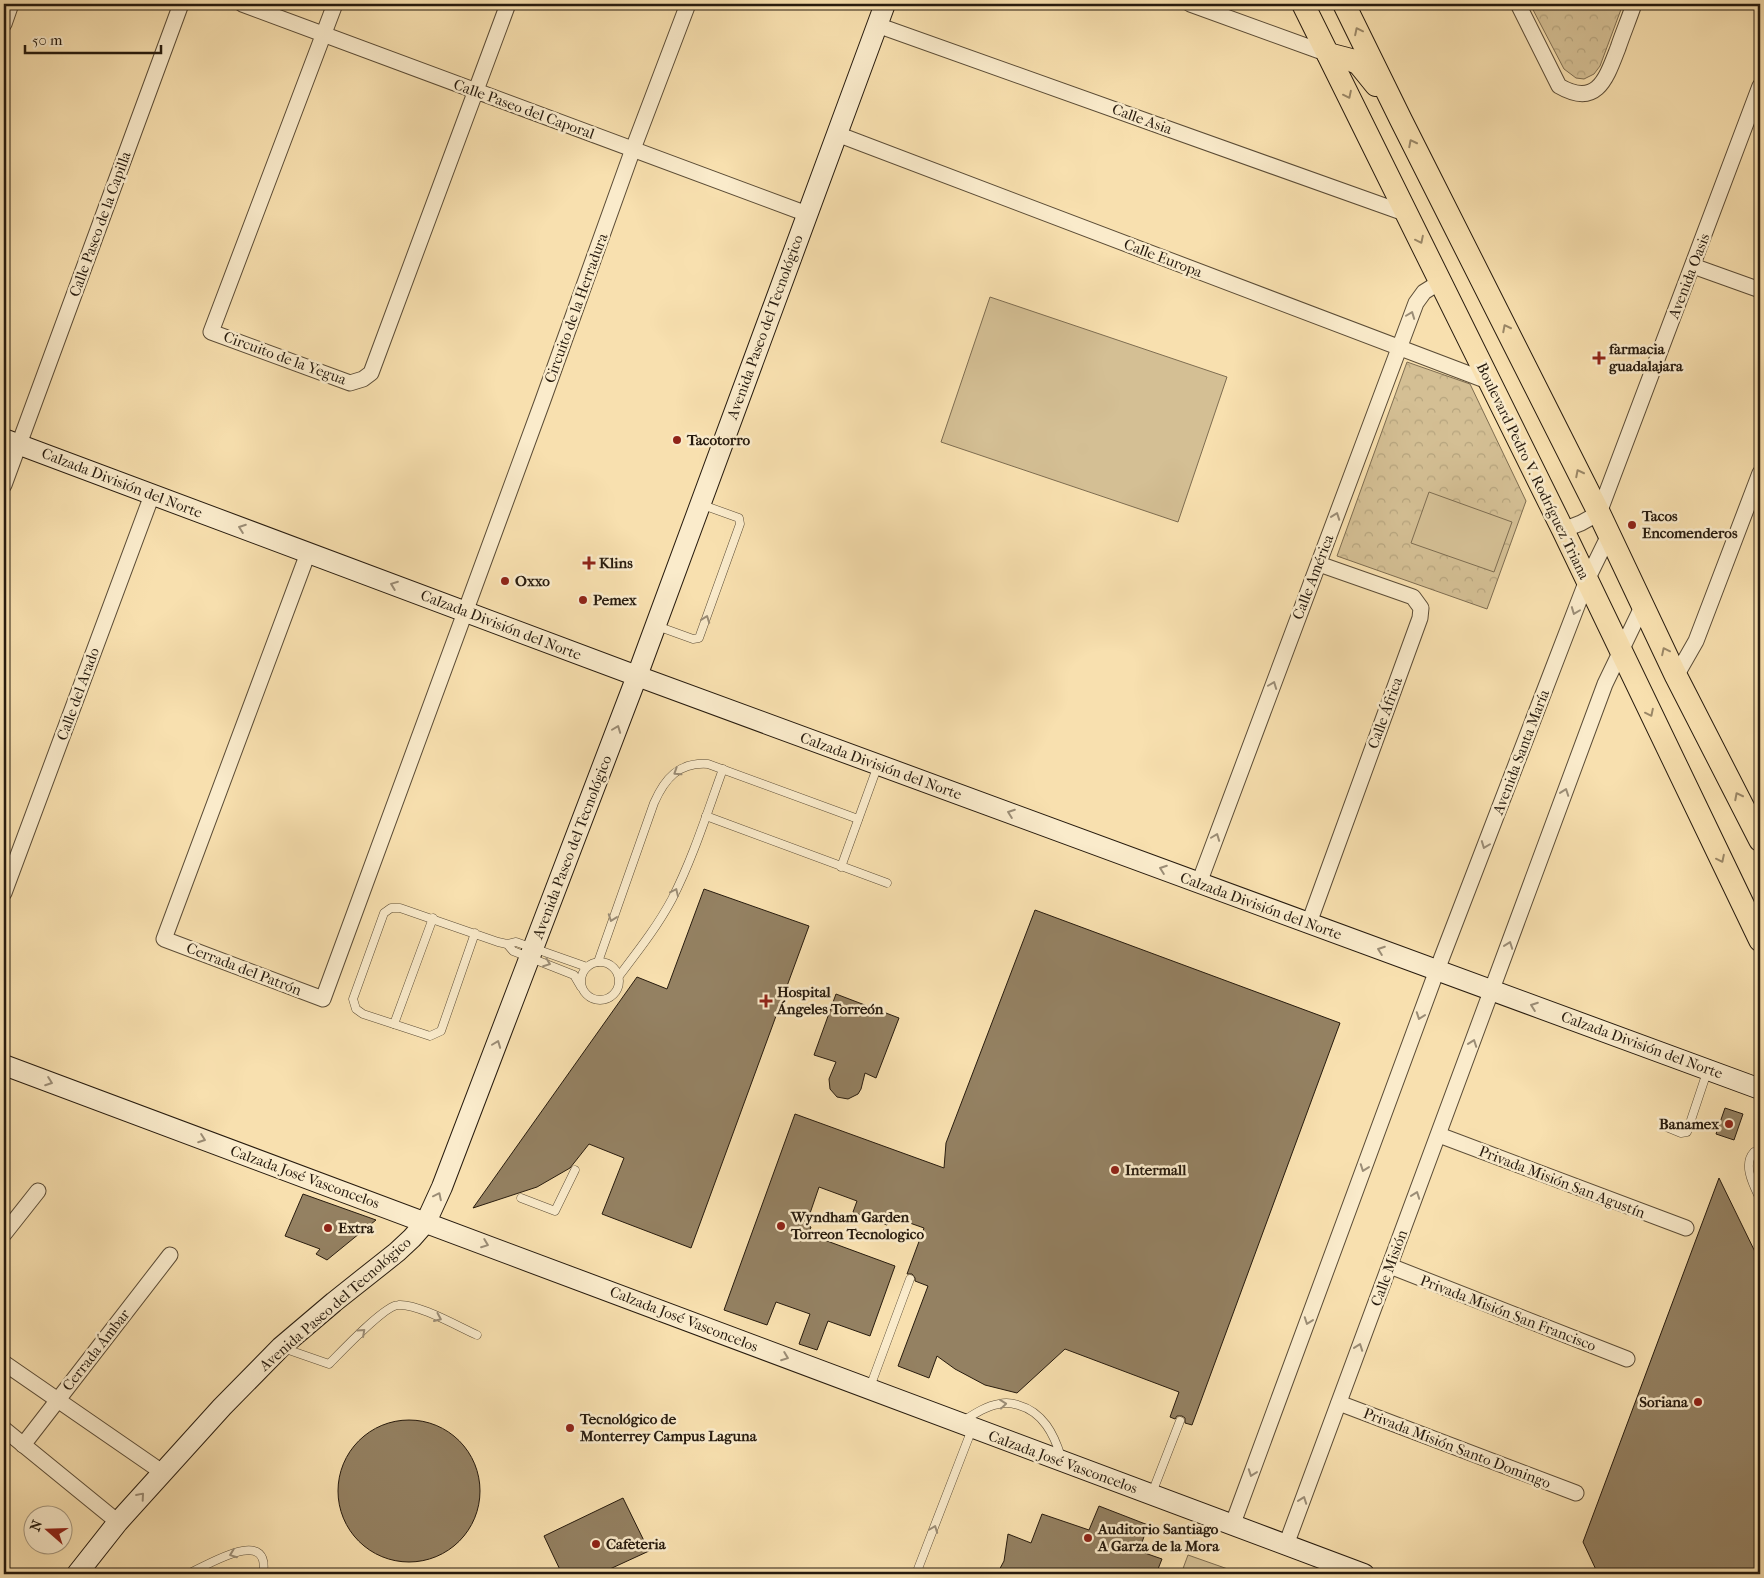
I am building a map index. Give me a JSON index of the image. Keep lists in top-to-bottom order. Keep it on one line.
{"streets":{"main road":["Avenida Paseo del Tecnológico","Boulevard Pedro V. Rodríguez Triana","Calzada División del Norte","Calzada José Vasconcelos"],"street":["Calle Paseo del Caporal","Calle Asia","Calle Paseo de la Capilla","Calle Europa","Avenida Oasis","Circuito de la Herradura","Circuito de la Yegua","Calle América","Calle del Arado","Calle África","Avenida Santa María","Cerrada del Patrón","Privada Misión San Agustín","Calle Misión","Privada Misión San Francisco","Cerrada Ámbar","Privada Misión Santo Domingo"]},"crossings":[["Calle Paseo del Caporal","Circuito de la Herradura"],["Calle Paseo del Caporal","Avenida Paseo del Tecnológico"],["Calle Paseo del Caporal","Circuito de la Yegua"],["Calle Asia","Avenida Paseo del Tecnológico"],["Calle Asia","Boulevard Pedro V. Rodríguez Triana"],["Calle Paseo de la Capilla","Calzada División del Norte"],["Calle Europa","Avenida Paseo del Tecnológico"],["Calle Europa","Boulevard Pedro V. Rodríguez Triana"],["Calle Europa","Calle América"],["Circuito de la Herradura","Calzada División del Norte"],["Circuito de la Herradura","Cerrada del Patrón"],["Avenida Paseo del Tecnológico","Calzada División del Norte"],["Avenida Paseo del Tecnológico","Calzada José Vasconcelos"],["Boulevard Pedro V. Rodríguez Triana","Calle América"],["Boulevard Pedro V. Rodríguez Triana","Avenida Santa María"],["Calzada División del Norte","Calle América"],["Calzada División del Norte","Calle del Arado"],["Calzada División del Norte","Calle África"],["Calzada División del Norte","Avenida Santa María"],["Calzada División del Norte","Cerrada del Patrón"],["Calzada División del Norte","Calle Misión"],["Calle América","Calle África"],["Calzada José Vasconcelos","Calle Misión"],["Privada Misión San Agustín","Calle Misión"],["Calle Misión","Privada Misión San Francisco"],["Calle Misión","Privada Misión Santo Domingo"]],"one_way":["Avenida Paseo del Tecnológico","Calzada División del Norte","Calle América","Calzada José Vasconcelos"],"places":{"health":["farmacia guadalajara","Klins","Hospital Ángeles Torreón"],"other":["Tacotorro","Tacos Encomenderos","Oxxo","Pemex","Banamex","Intermall","Wyndham Garden Torreon Tecnologico","Extra","Soriana","Tecnológico de Monterrey Campus Laguna","Auditorio Santiago A Garza de la Mora","Cafeteria"]},"scale_bar":"50 m","north":"left"}
